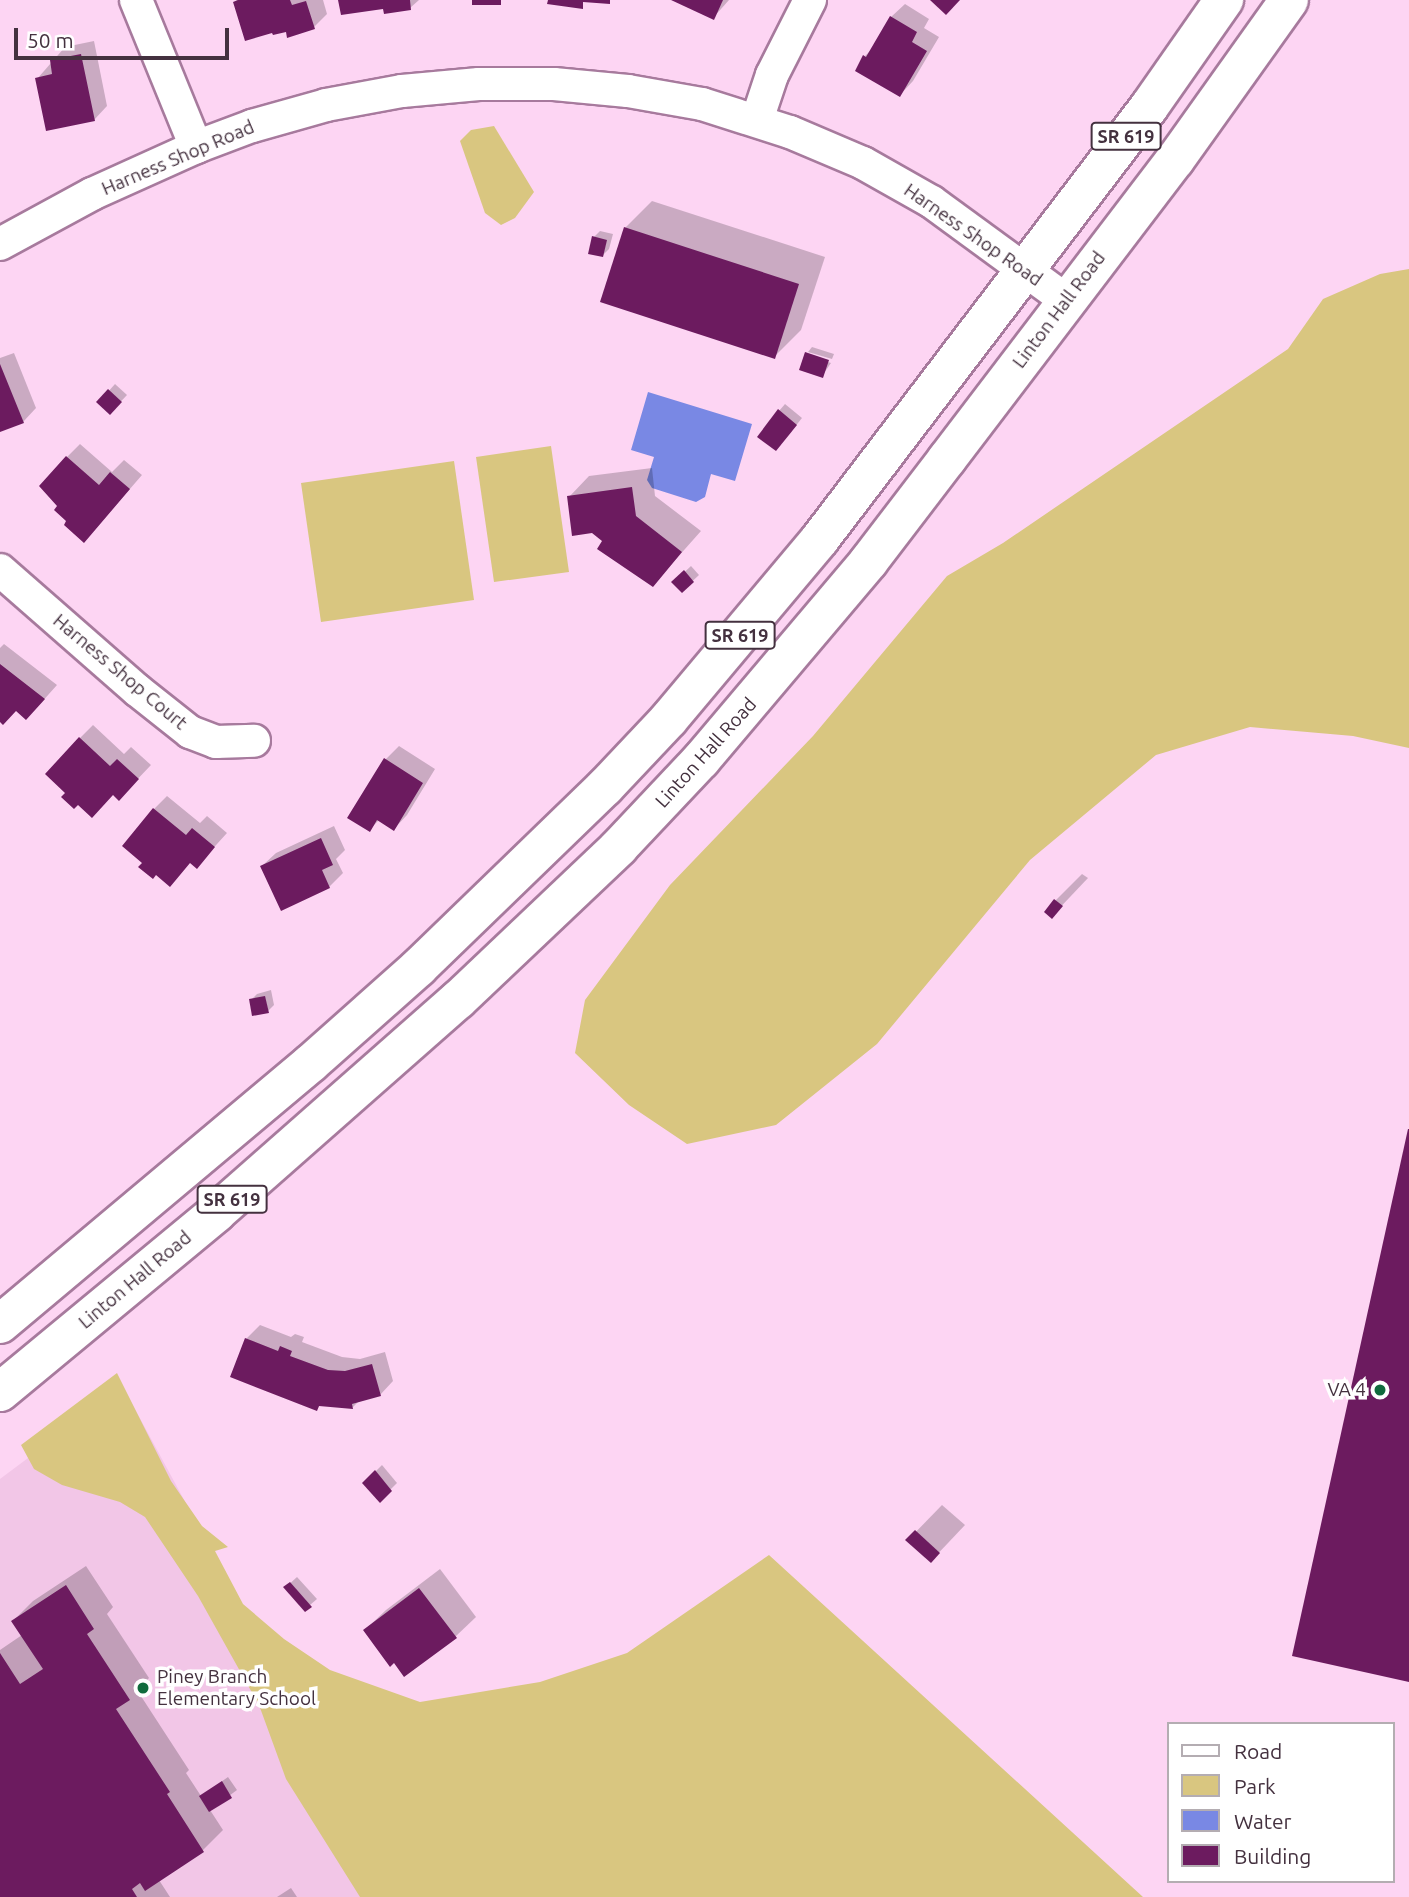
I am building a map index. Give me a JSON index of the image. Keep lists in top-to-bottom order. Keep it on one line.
{"streets":{"main road":["SR 619","Linton Hall Road"],"street":["Harness Shop Road","Harness Shop Court"]},"crossings":[["SR 619","Harness Shop Road"],["Harness Shop Road","Linton Hall Road"]],"places":["VA 4","Piney Branch Elementary School"],"legend":["Road","Park","Water","Building"],"scale_bar":"50 m"}
